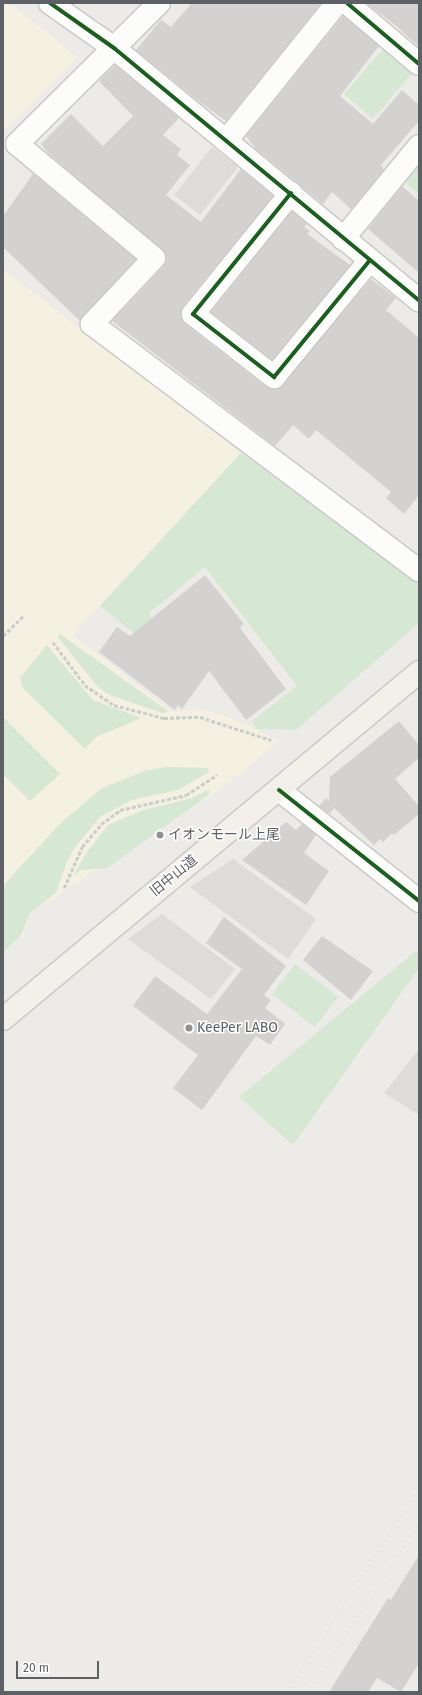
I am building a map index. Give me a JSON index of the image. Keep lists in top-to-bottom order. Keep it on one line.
{"streets":{"main road":["旧中山道"]},"places":["イオンモール上尾","KeePer LABO"],"scale_bar":"20 m"}
